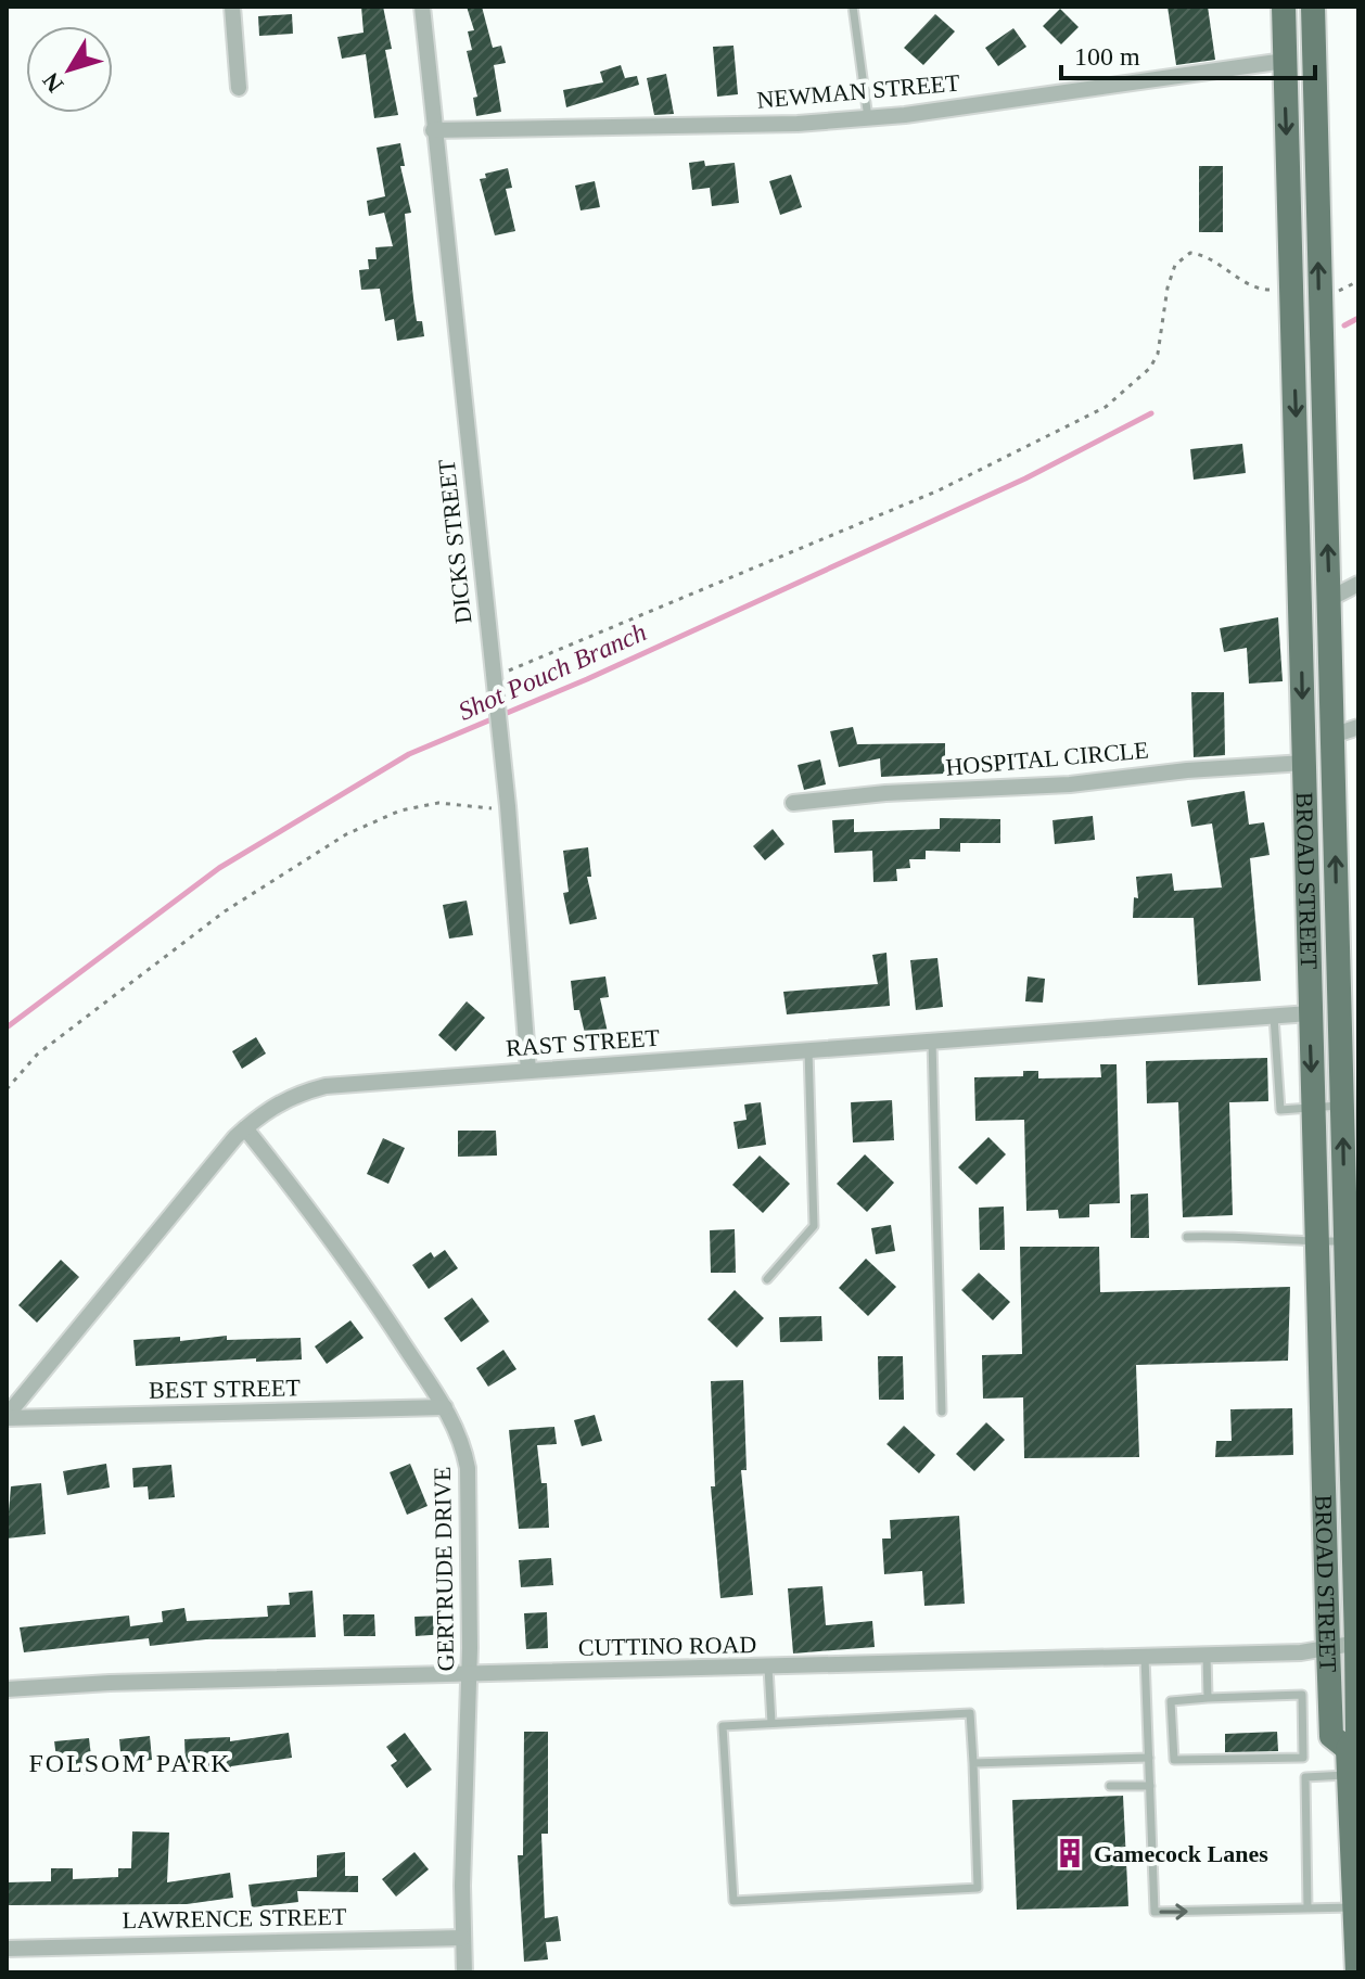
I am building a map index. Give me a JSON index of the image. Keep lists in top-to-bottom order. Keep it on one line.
{"streets":{"main road":["BROAD STREET"],"street":["NEWMAN STREET","DICKS STREET","HOSPITAL CIRCLE","RAST STREET","BEST STREET","GERTRUDE DRIVE","CUTTINO ROAD","LAWRENCE STREET"]},"crossings":[["NEWMAN STREET","DICKS STREET"],["NEWMAN STREET","BROAD STREET"],["DICKS STREET","RAST STREET"],["HOSPITAL CIRCLE","BROAD STREET"],["BROAD STREET","RAST STREET"],["BROAD STREET","CUTTINO ROAD"],["RAST STREET","BEST STREET"],["RAST STREET","GERTRUDE DRIVE"],["BEST STREET","GERTRUDE DRIVE"],["GERTRUDE DRIVE","CUTTINO ROAD"],["GERTRUDE DRIVE","LAWRENCE STREET"]],"districts":["FOLSOM PARK"],"water":["Shot Pouch Branch"],"places":{"building":["Gamecock Lanes"]},"scale_bar":"100 m","north":"bottom left"}
